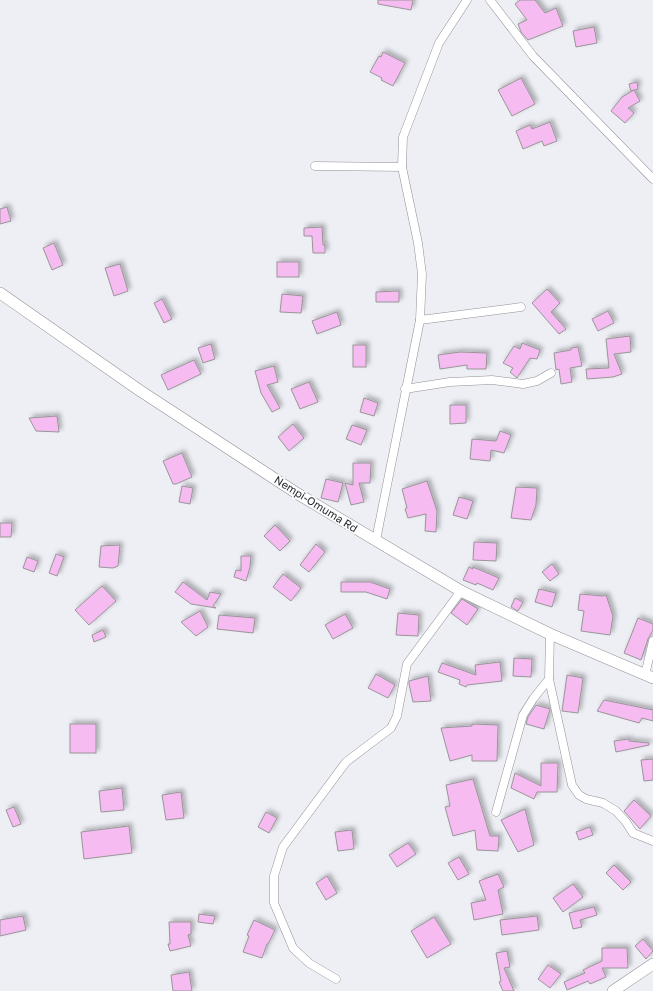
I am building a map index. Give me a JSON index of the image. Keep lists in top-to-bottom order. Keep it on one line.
{"streets":{"street":["Nempi-Omuma Rd"]}}
